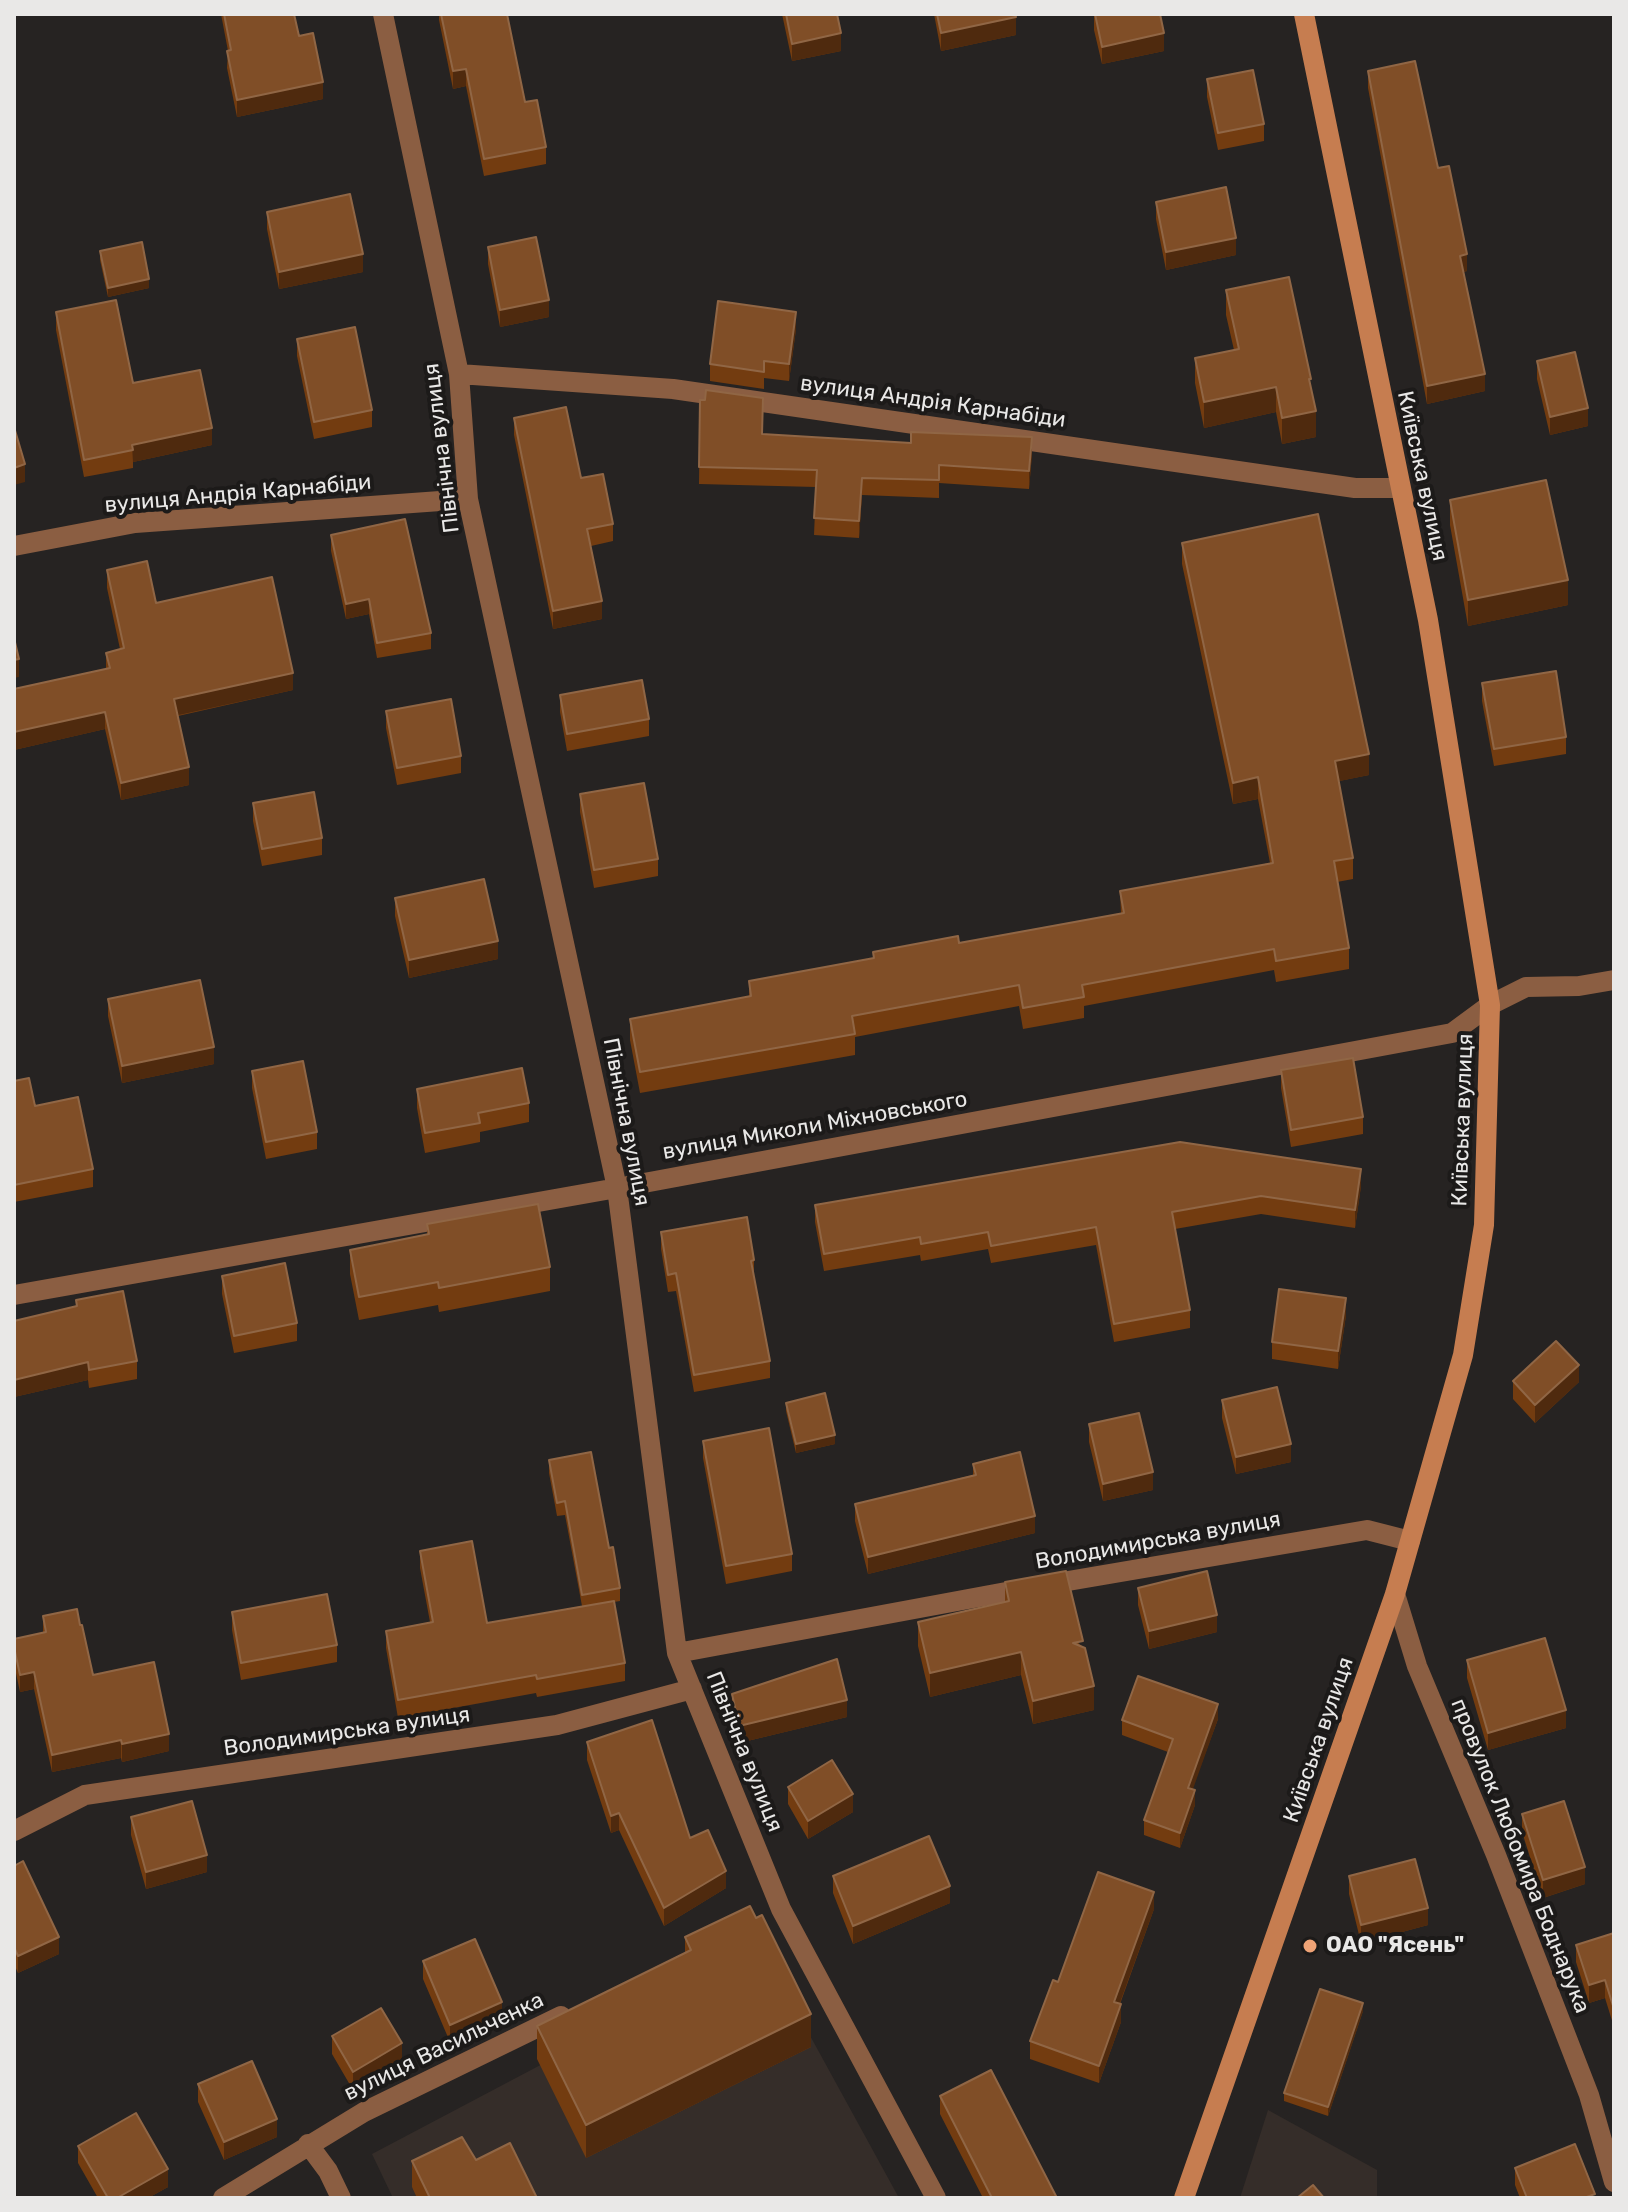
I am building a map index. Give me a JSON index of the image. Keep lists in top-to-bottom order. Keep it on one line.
{"streets":{"main road":["Київська вулиця"],"street":["вулиця Андрія Карнабіди","Північна вулиця","вулиця Миколи Міхновського","Володимирська вулиця","провулок Любомира Боднарука","вулиця Васильченка"]},"crossings":[["вулиця Андрія Карнабіди","Північна вулиця"],["вулиця Андрія Карнабіди","Київська вулиця"],["Північна вулиця","вулиця Миколи Міхновського"],["Північна вулиця","Володимирська вулиця"],["Київська вулиця","вулиця Миколи Міхновського"],["Київська вулиця","Володимирська вулиця"],["Київська вулиця","провулок Любомира Боднарука"]],"places":["ОАО \"Ясень\""]}
